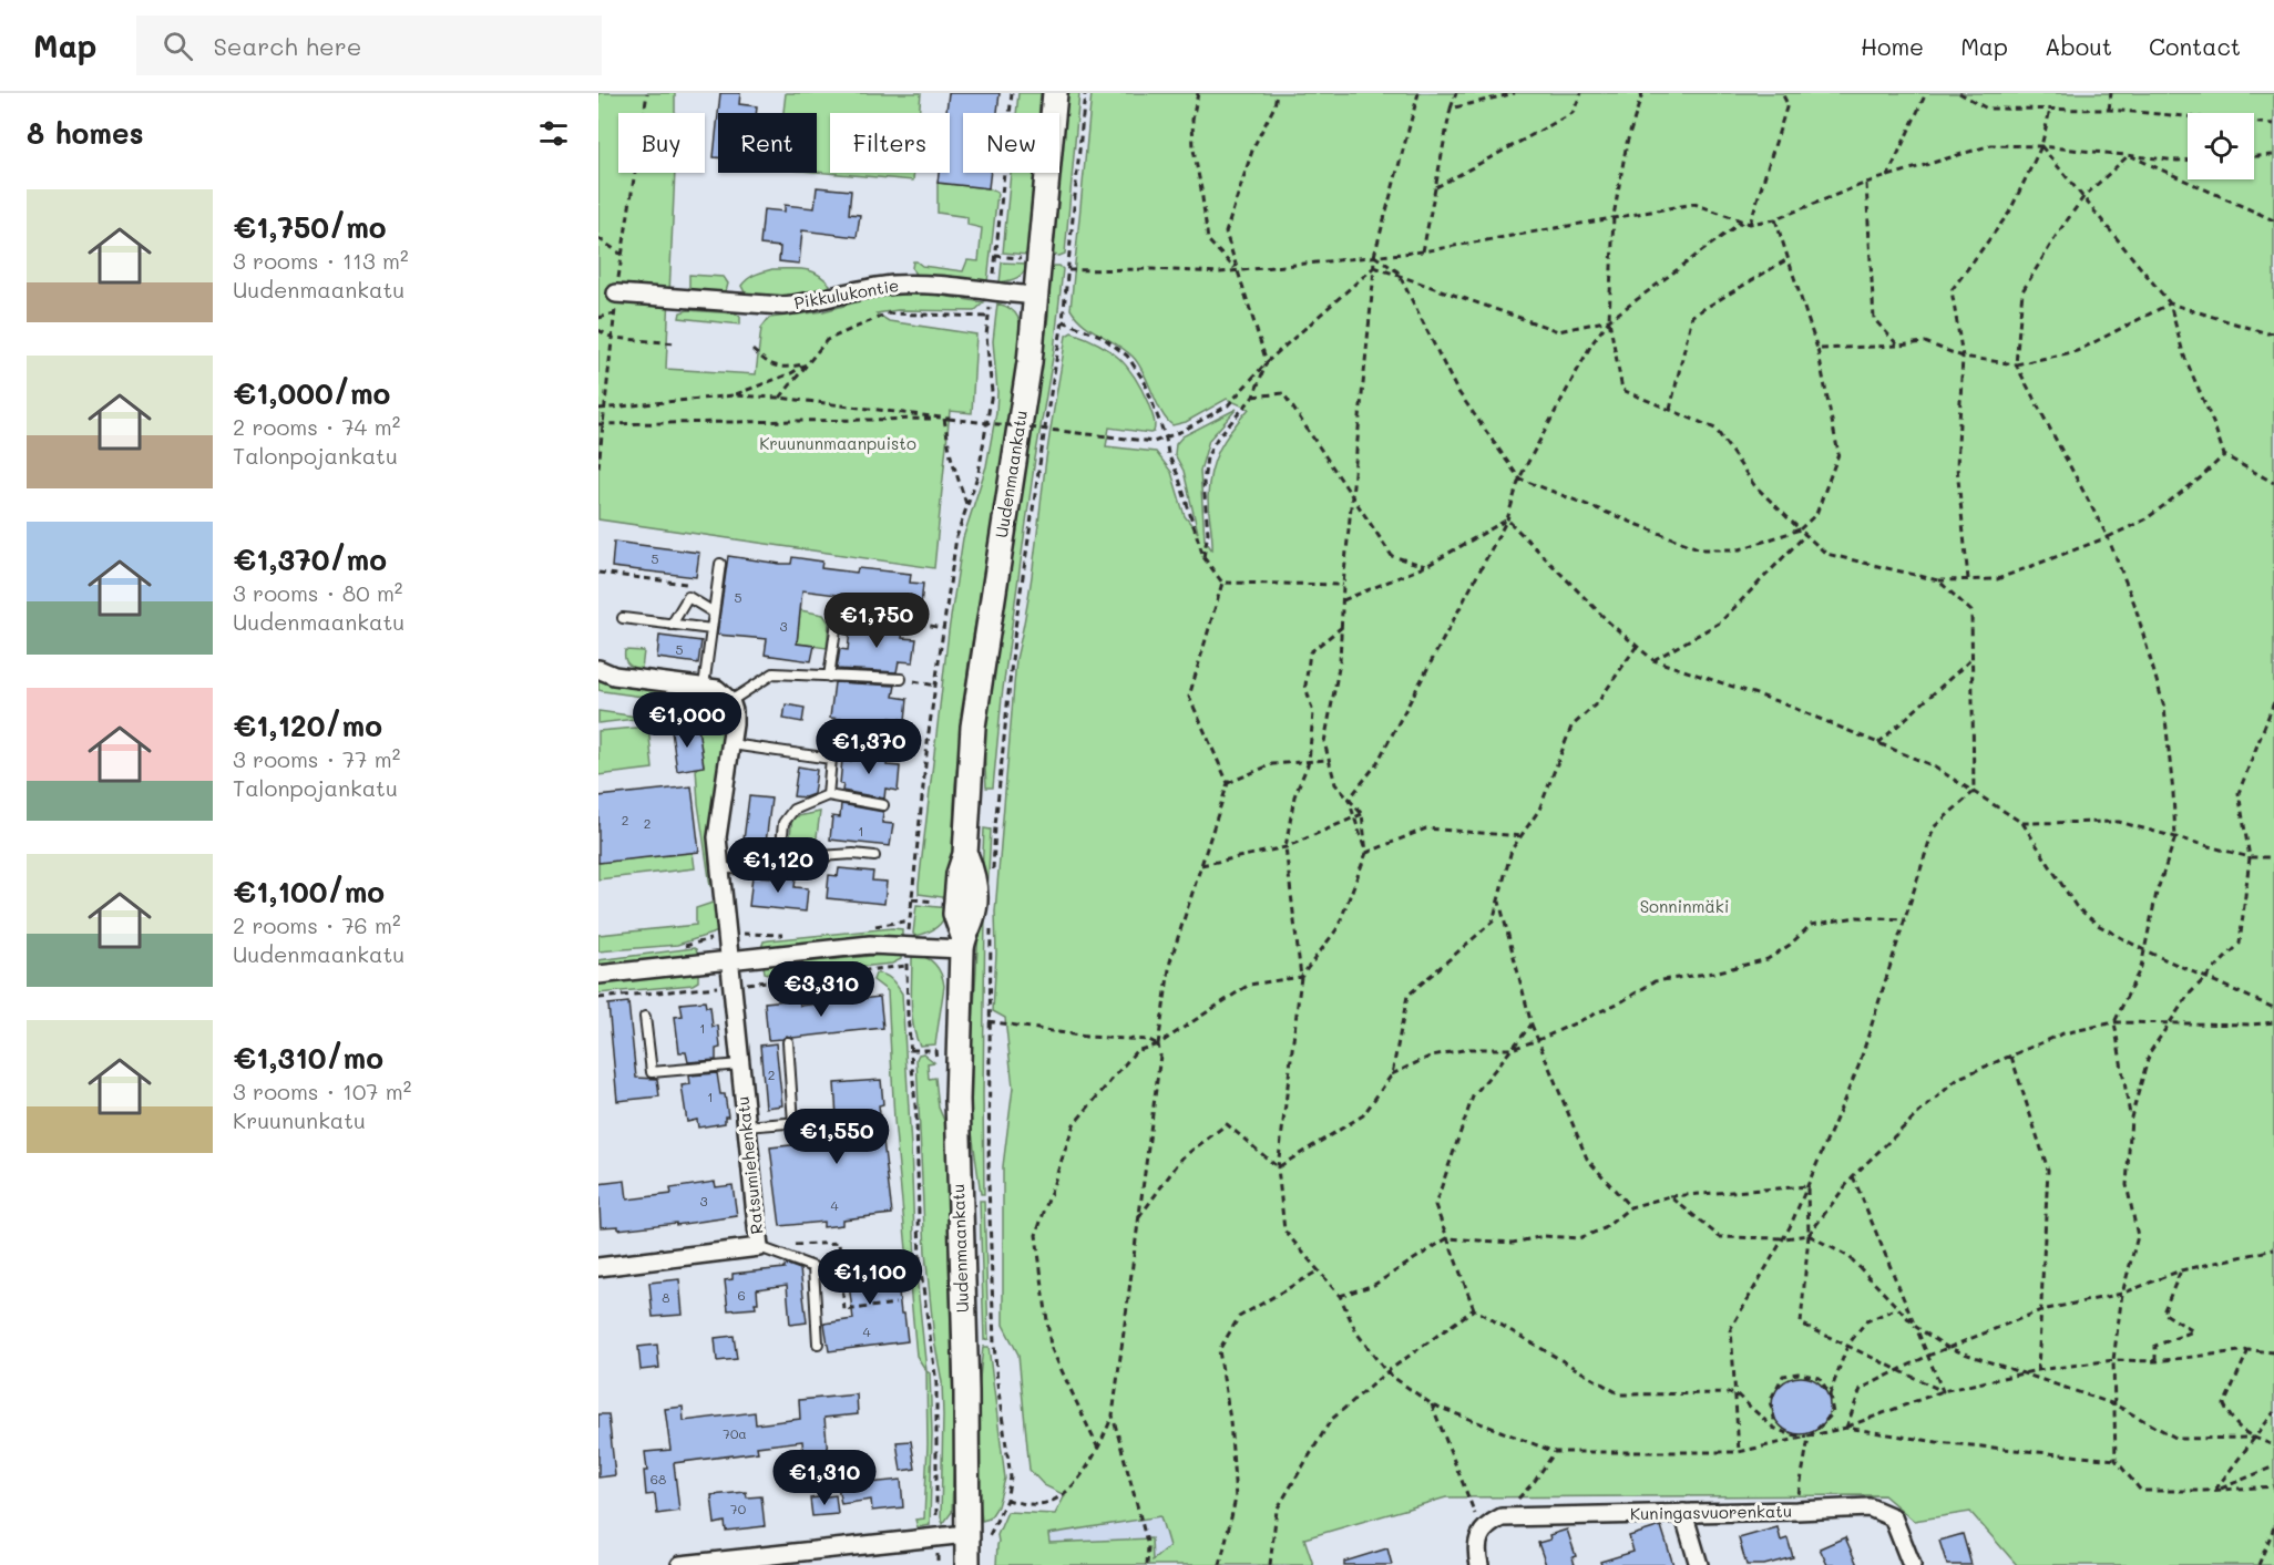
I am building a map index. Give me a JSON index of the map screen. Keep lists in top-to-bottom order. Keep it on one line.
{"streets":{"main road":["Uudenmaankatu"],"street":["Pikkulukontie","Ratsumiehenkatu","Kuningasvuorenkatu"]},"crossings":[["Pikkulukontie","Uudenmaankatu"]],"parks":["Kruununmaanpuisto","Sonninmäki"],"house_numbers":["5","5","3","5","2","2","1","1","2","1","3","4","6","8","4","70a","68","70"],"page":{"header":"Map","search":"Search here","nav":["Home","Map","About","Contact"],"heading":"8 homes","chip":["Buy","Rent","Filters","New"],"list":[{"name":"€1,750/mo","note":"3 rooms · 113 m² · Uudenmaankatu"},{"name":"€1,000/mo","note":"2 rooms · 74 m² · Talonpojankatu"},{"name":"€1,370/mo","note":"3 rooms · 80 m² · Uudenmaankatu"},{"name":"€1,120/mo","note":"3 rooms · 77 m² · Talonpojankatu"},{"name":"€1,100/mo","note":"2 rooms · 76 m² · Uudenmaankatu"},{"name":"€1,310/mo","note":"3 rooms · 107 m² · Kruununkatu"}],"price":["€1,750","€1,000","€1,370","€1,120","€3,310","€1,550","€1,100","€1,310"]}}
